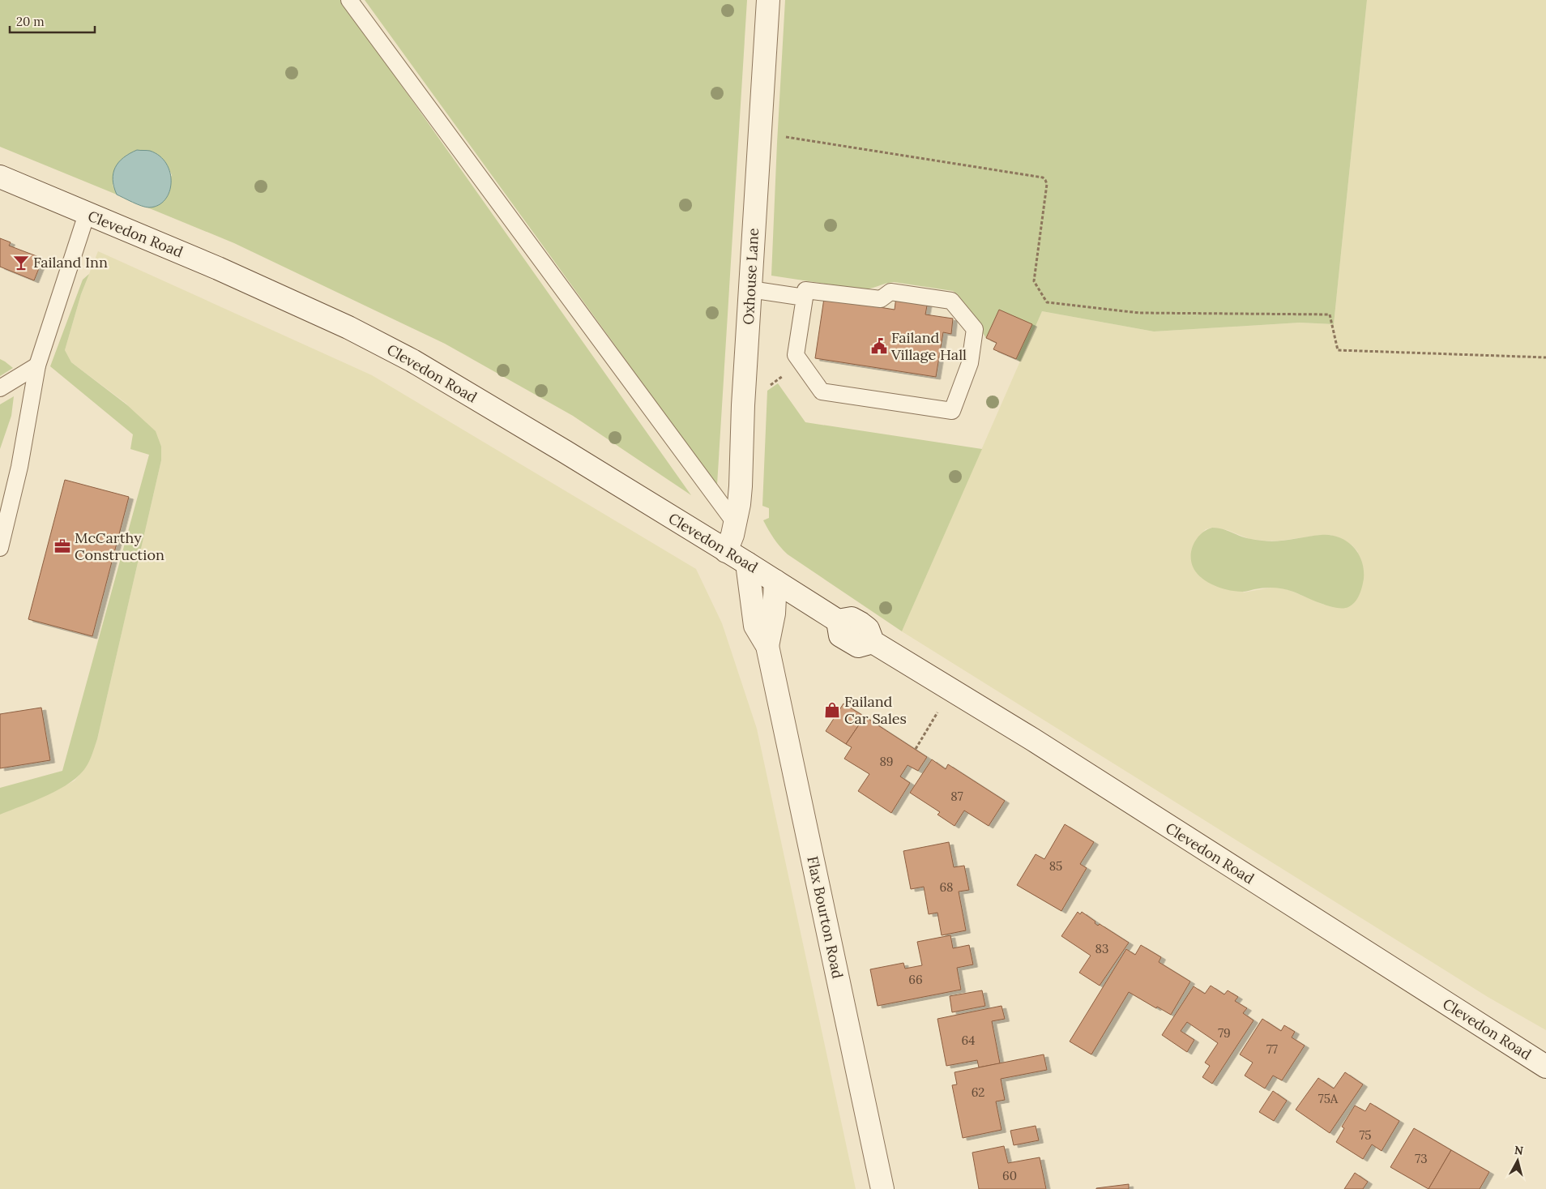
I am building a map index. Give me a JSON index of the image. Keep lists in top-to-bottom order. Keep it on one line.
{"streets":{"main road":["Clevedon Road","Oxhouse Lane","Flax Bourton Road"]},"crossings":[["Clevedon Road","Oxhouse Lane"],["Clevedon Road","Flax Bourton Road"]],"places":{"bar":["Failand Inn"],"public building":["Failand Village Hall"],"office":["McCarthy Construction"],"shop":["Failand Car Sales"]},"house_numbers":["89","87","85","68","83","66","79","64","77","62","75A","75","73","60"],"scale_bar":"20 m","north":"top"}
